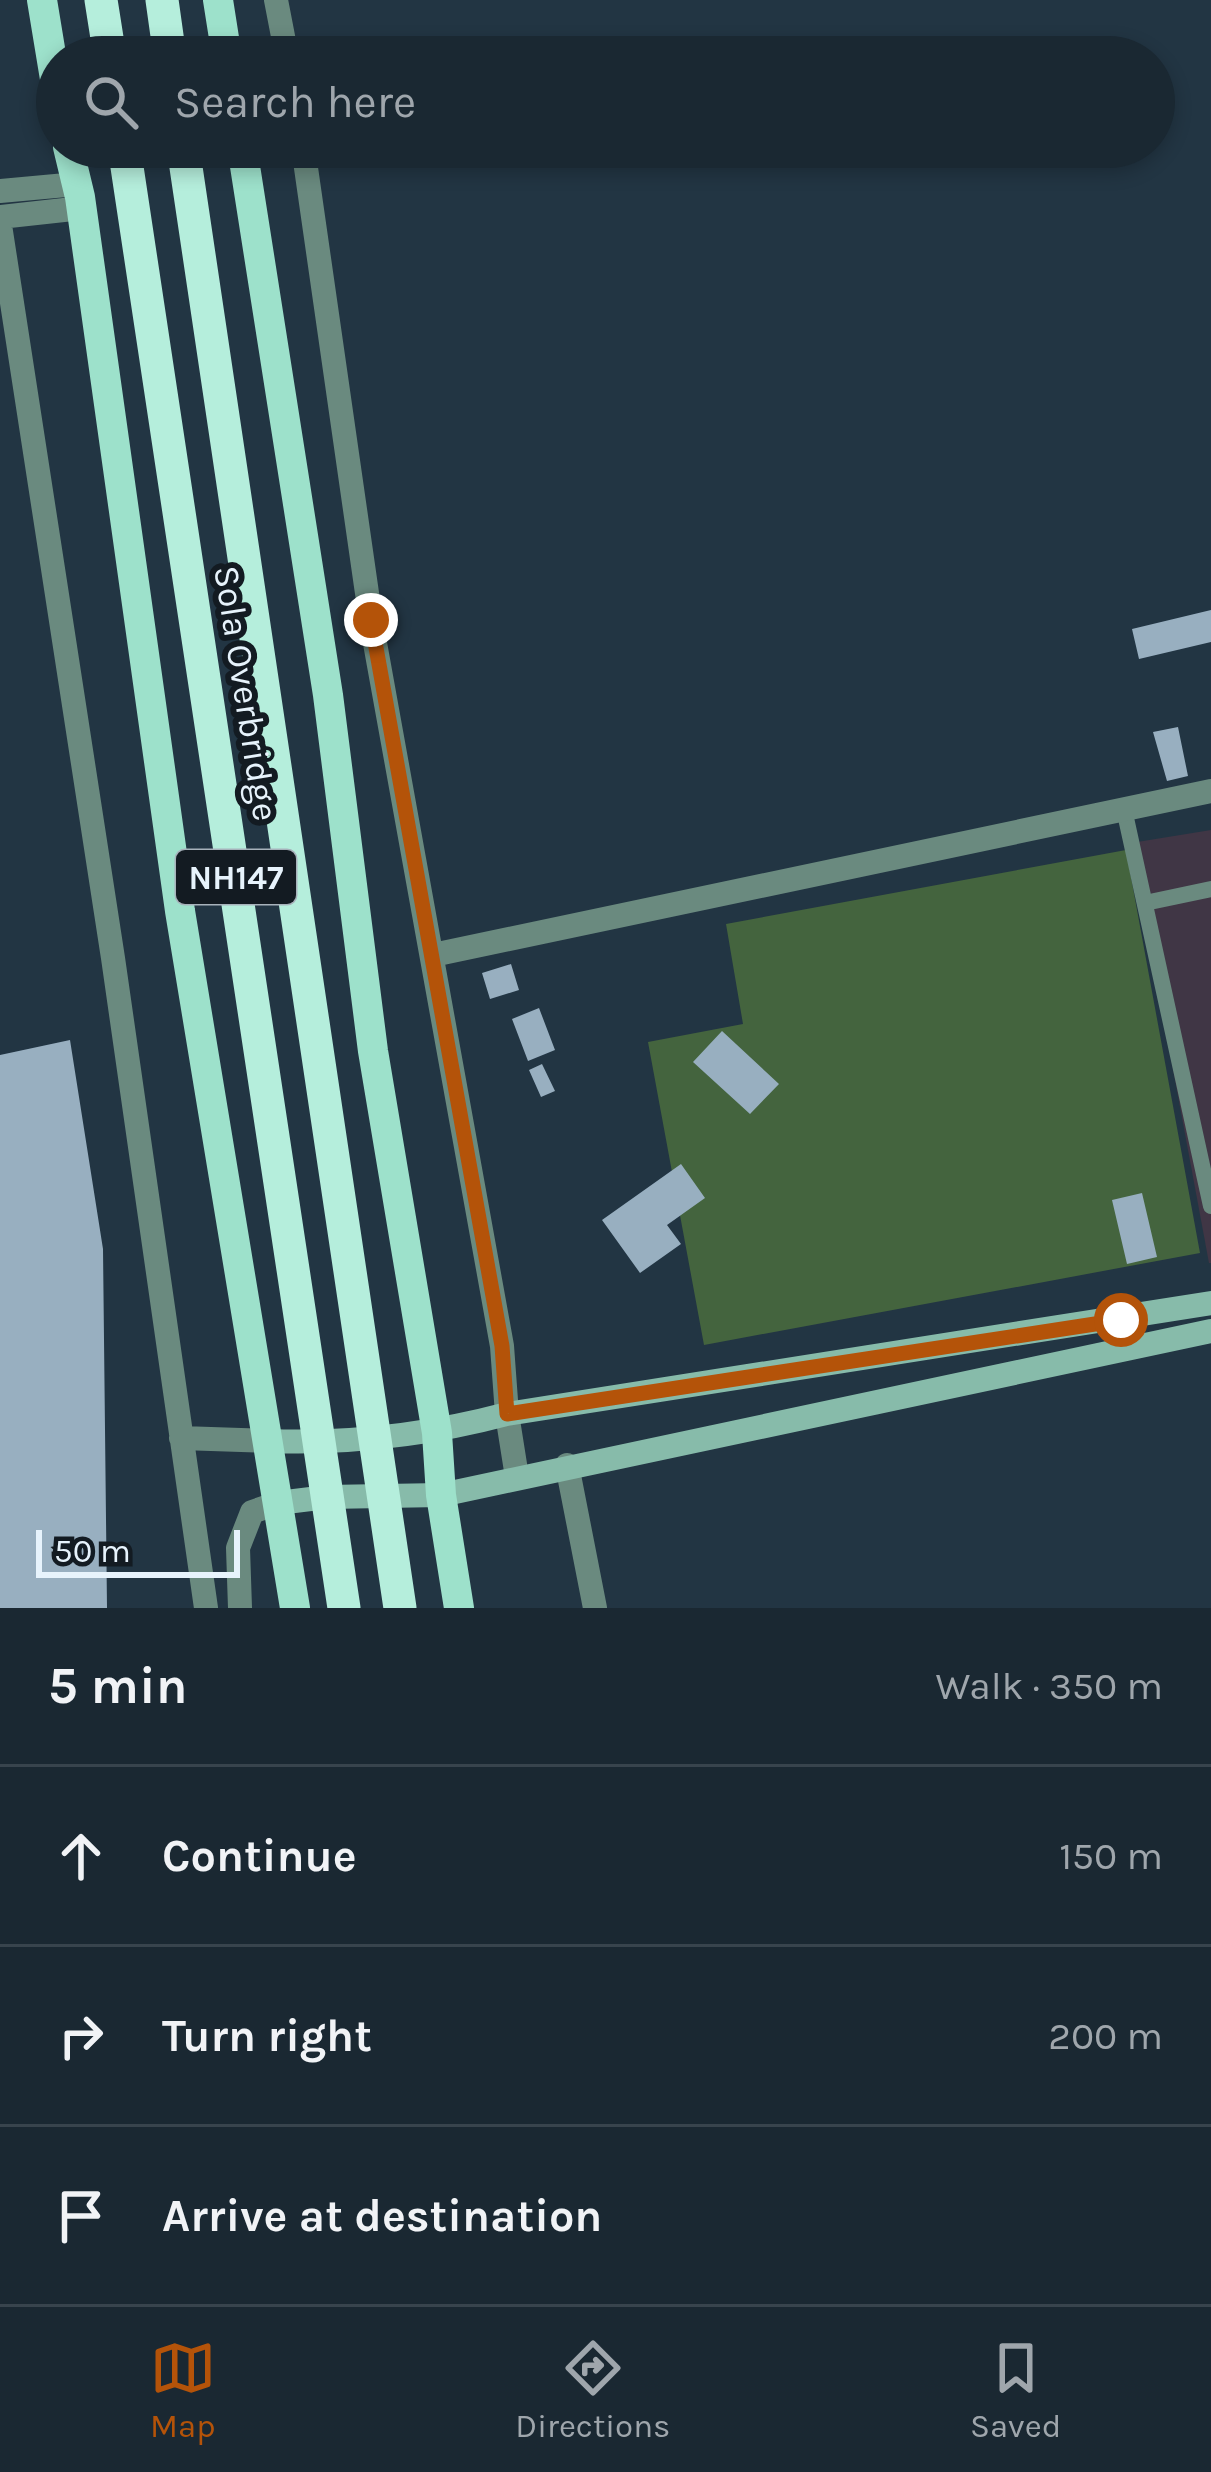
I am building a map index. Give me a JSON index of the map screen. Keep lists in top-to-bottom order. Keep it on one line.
{"streets":{"highway":["Sola Overbridge","NH147"]},"scale_bar":"50 m","page":{"search":"Search here","scale":"50 m","heading":["5 min","Walk · 350 m"],"list":[["Continue","150 m"],["Turn right","200 m"],"Arrive at destination"],"nav":["Map","Directions","Saved"]}}
